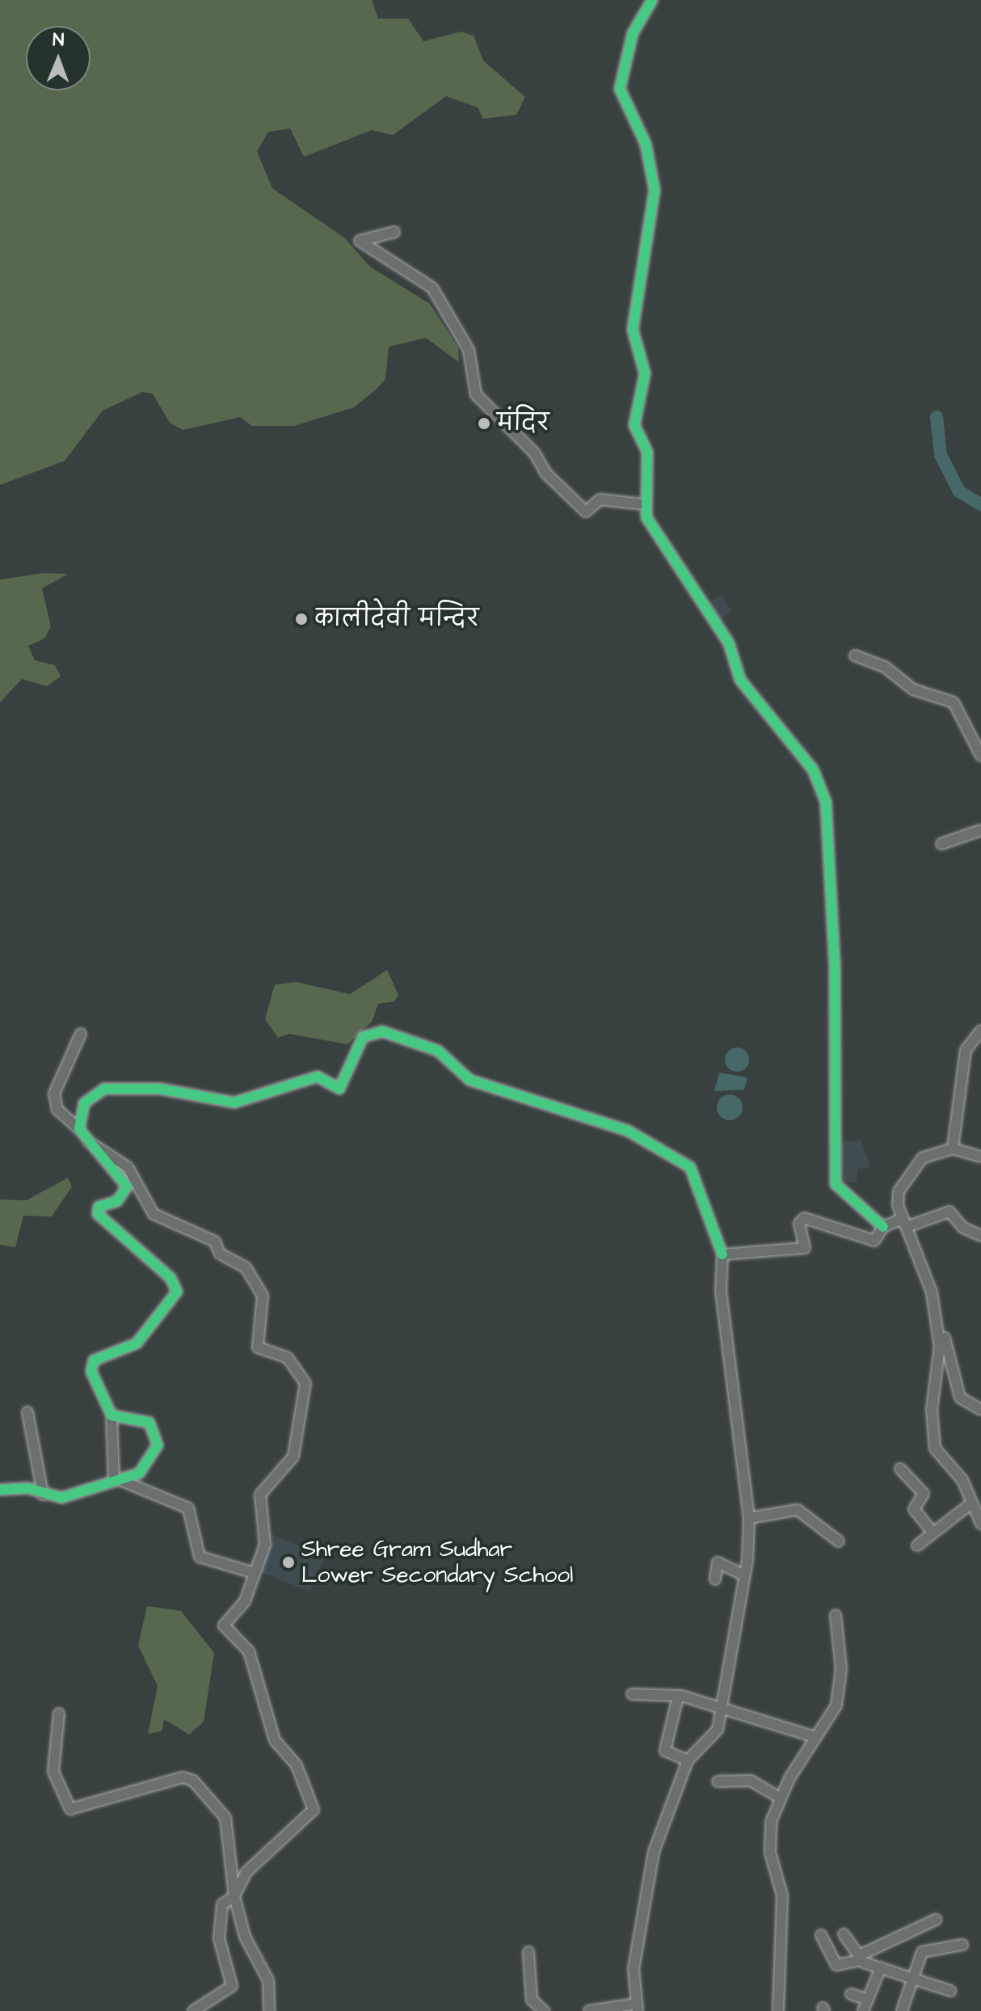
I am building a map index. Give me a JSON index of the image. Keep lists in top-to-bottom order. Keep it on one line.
{"places":["मंदिर","कालीदेवी मन्दिर","Shree Gram Sudhar Lower Secondary School"],"north":"top"}
